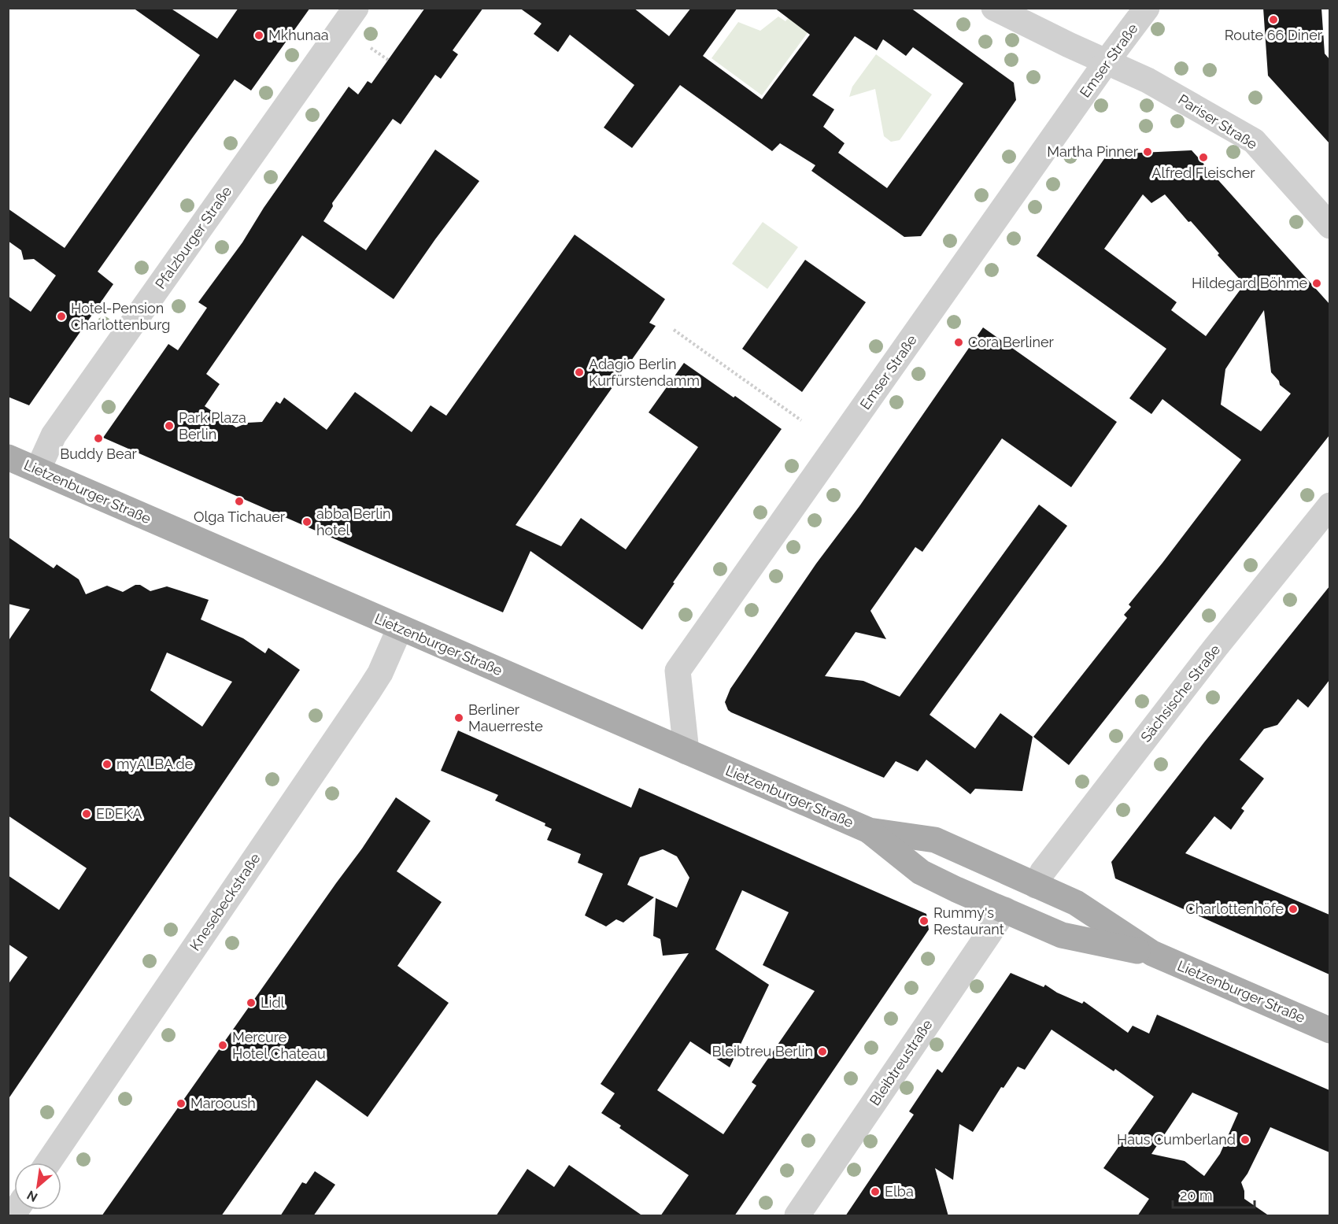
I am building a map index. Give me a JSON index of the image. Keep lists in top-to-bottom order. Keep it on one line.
{"streets":{"main road":["Lietzenburger Straße"],"street":["Emser Straße","Pariser Straße","Pfalzburger Straße","Sächsische Straße","Knesebeckstraße","Bleibtreustraße"]},"crossings":[["Emser Straße","Pariser Straße"],["Emser Straße","Lietzenburger Straße"],["Pfalzburger Straße","Lietzenburger Straße"],["Lietzenburger Straße","Sächsische Straße"],["Lietzenburger Straße","Knesebeckstraße"],["Lietzenburger Straße","Bleibtreustraße"]],"places":["Route 66 Diner","Mkhunaa","Martha Pinner","Alfred Fleischer","Hildegard Böhme","Hotel-Pension Charlottenburg","Cora Berliner","Adagio Berlin Kurfürstendamm","Park Plaza Berlin","Buddy Bear","Olga Tichauer","abba Berlin hotel","Berliner Mauerreste","myALBA.de","EDEKA","Charlottenhöfe","Rummy's Restaurant","Lidl","Mercure Hotel Chateau","Bleibtreu Berlin","Marooush","Haus Cumberland","Elba"],"scale_bar":"20 m","north":"bottom left"}
